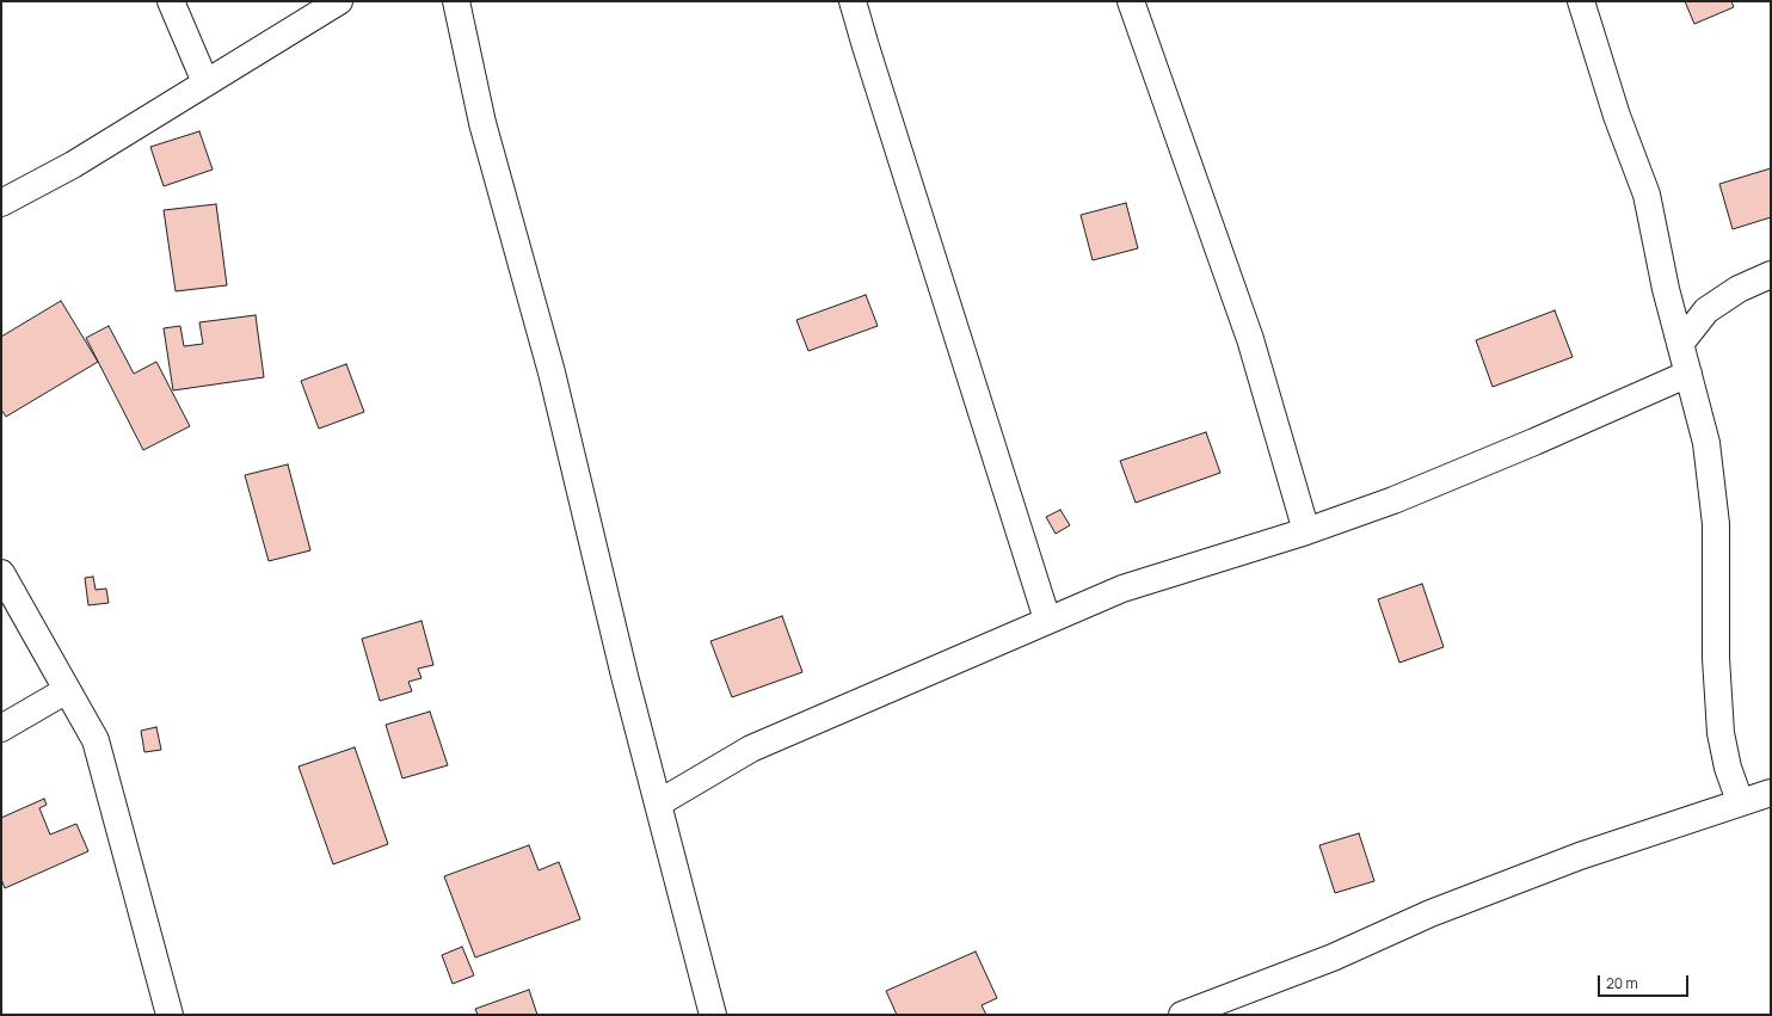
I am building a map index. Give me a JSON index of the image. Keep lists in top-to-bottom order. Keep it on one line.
{"scale_bar":"20 m"}
